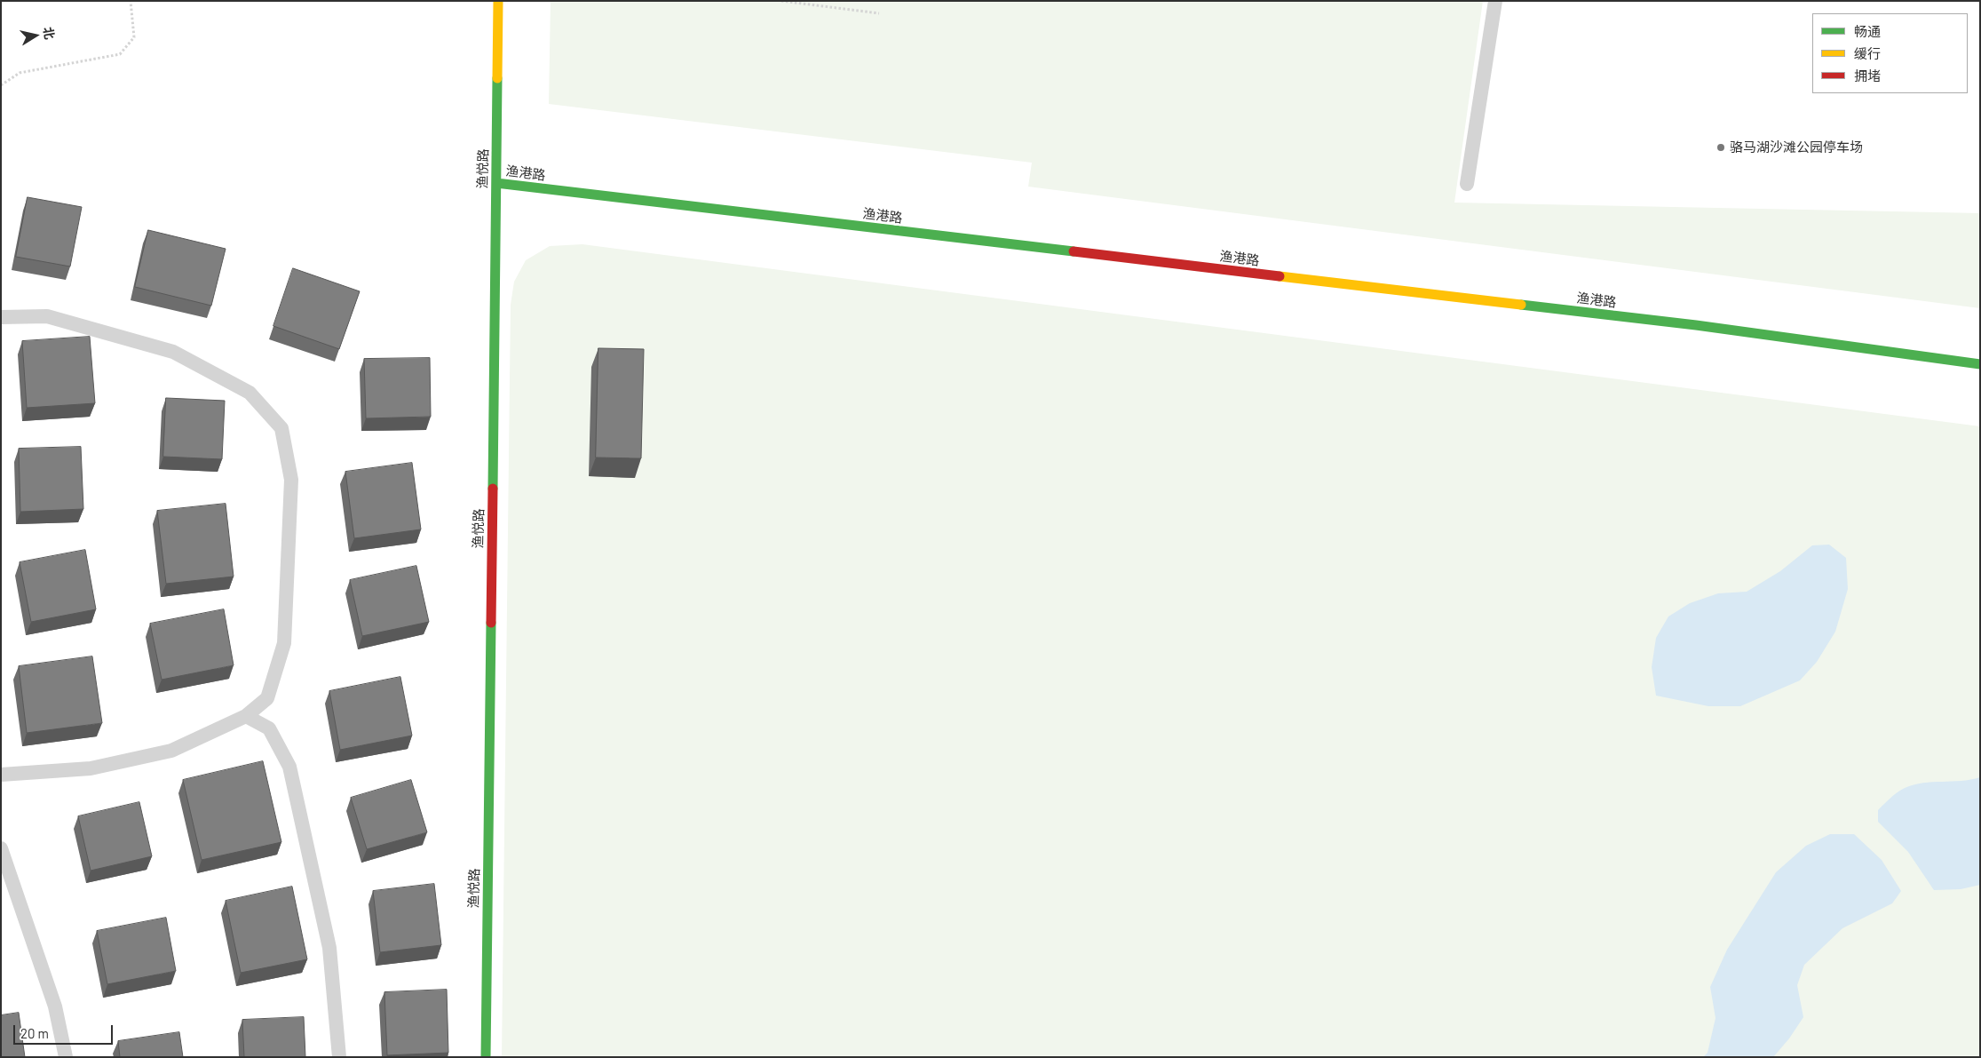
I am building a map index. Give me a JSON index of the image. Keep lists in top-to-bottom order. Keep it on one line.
{"streets":{"street":["渔悦路","渔港路"]},"crossings":[["渔悦路","渔港路"]],"places":["骆马湖沙滩公园停车场"],"legend":["畅通","缓行","拥堵"],"scale_bar":"20 m","north":"right"}
